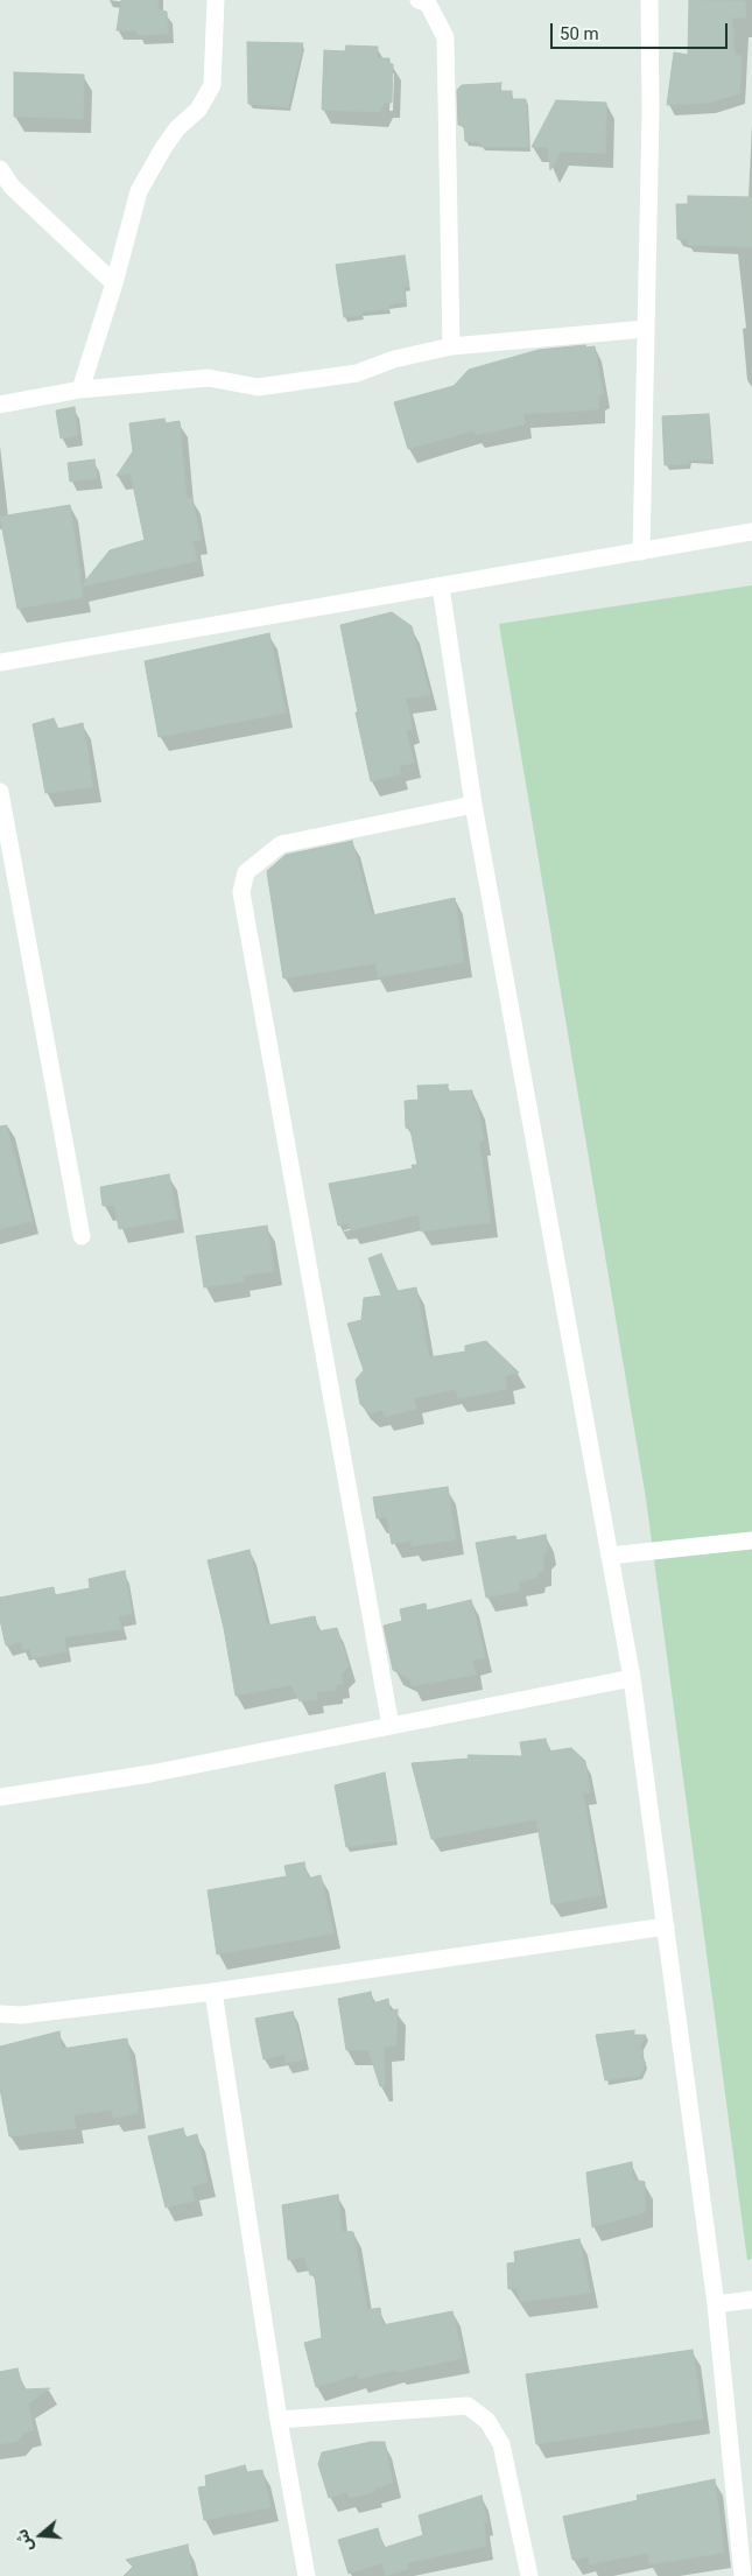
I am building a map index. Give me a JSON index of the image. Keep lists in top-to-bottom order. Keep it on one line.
{"scale_bar":"50 m","north":"left"}
